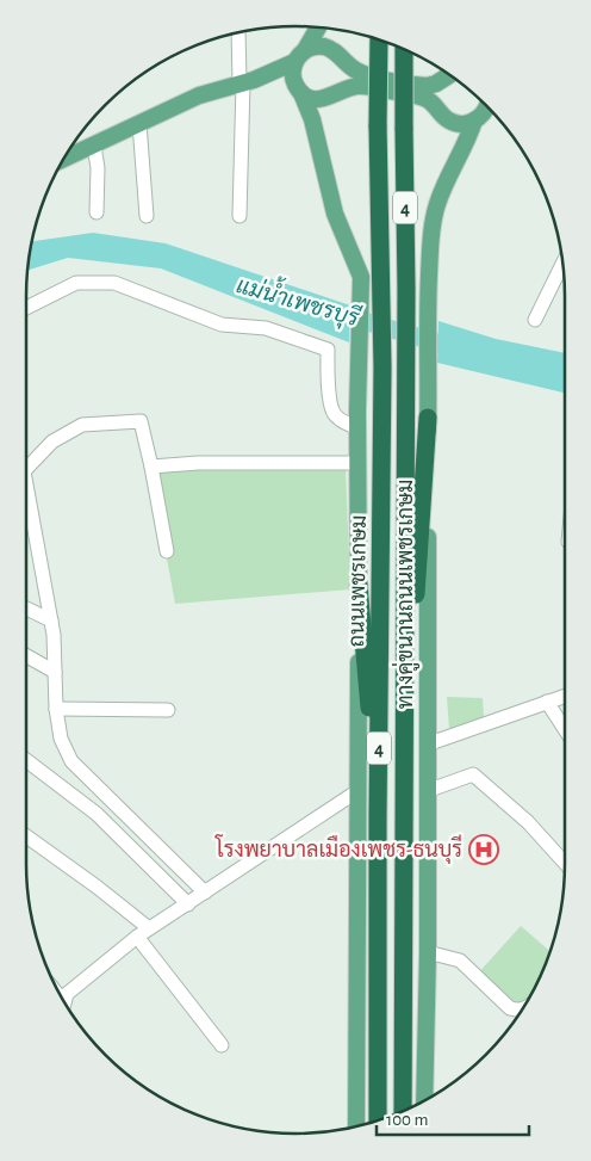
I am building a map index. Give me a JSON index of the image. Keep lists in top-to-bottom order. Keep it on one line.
{"streets":{"highway":["4","ถนนเพชรเกษม"],"main road":["ทางคู่ขนานถนนเพชรเกษม"]},"water":["แม่น้ำเพชรบุรี"],"places":{"hospital":["โรงพยาบาลเมืองเพชร-ธนบุรี"]},"scale_bar":"100 m"}
